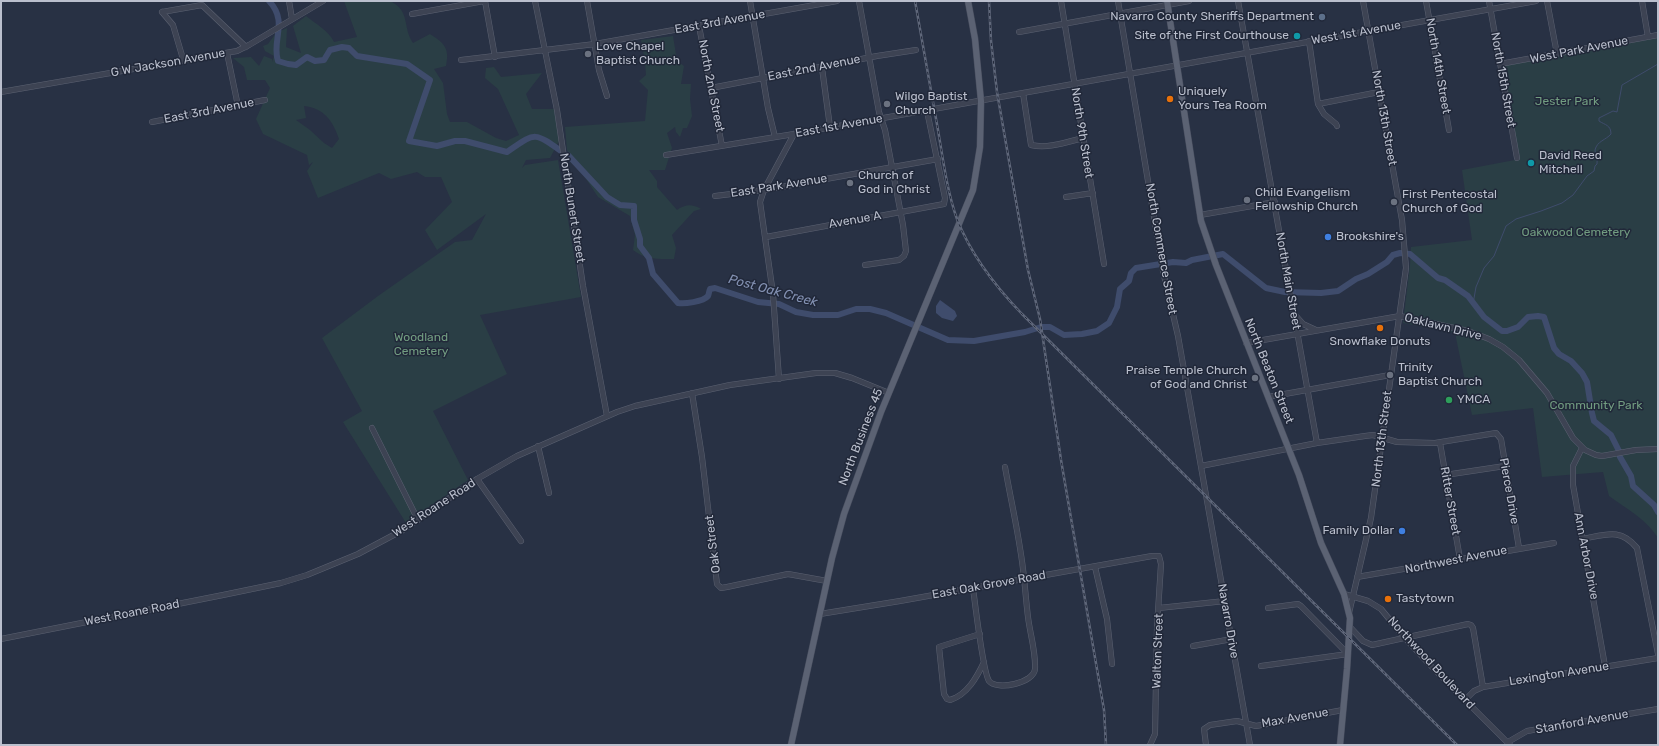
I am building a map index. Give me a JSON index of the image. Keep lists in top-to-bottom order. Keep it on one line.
{"streets":{"main road":["North Beaton Street","North Business 45"],"street":["East 3rd Avenue","West 1st Avenue","West Park Avenue","G W Jackson Avenue","North 14th Street","East 2nd Avenue","North 15th Street","North 2nd Street","North 13th Street","East 1st Avenue","North 9th Street","East Park Avenue","North Bunert Street","Avenue A","North Commerce Street","North Main Street","Oaklawn Drive","Pierce Drive","Ritter Street","West Roane Road","Oak Street","Ann Arbor Drive","Northwest Avenue","East Oak Grove Road","Navarro Drive","Walton Street","Northwood Boulevard","Lexington Avenue","Max Avenue","Stanford Avenue"]},"crossings":[["East 3rd Avenue","North 2nd Street"],["East 3rd Avenue","North Bunert Street"],["West 1st Avenue","North 14th Street"],["West 1st Avenue","North 15th Street"],["West 1st Avenue","North 13th Street"],["West 1st Avenue","East 1st Avenue"],["West 1st Avenue","North Main Street"],["West 1st Avenue","North Beaton Street"],["West Park Avenue","North 15th Street"],["East 2nd Avenue","North 2nd Street"],["North 2nd Street","East 1st Avenue"],["North 13th Street","Oaklawn Drive"],["North 13th Street","North Beaton Street"],["North 13th Street","Northwest Avenue"],["North 13th Street","Northwood Boulevard"],["East 1st Avenue","North 9th Street"],["East 1st Avenue","North Commerce Street"],["East 1st Avenue","North Beaton Street"],["East 1st Avenue","North Business 45"],["East Park Avenue","Avenue A"],["North Bunert Street","West Roane Road"],["North Commerce Street","Navarro Drive"],["North Main Street","Oaklawn Drive"],["Oaklawn Drive","North Beaton Street"],["Oaklawn Drive","Ann Arbor Drive"],["North Beaton Street","Northwood Boulevard"],["North Beaton Street","Max Avenue"],["North Business 45","West Roane Road"],["North Business 45","Oak Street"],["North Business 45","East Oak Grove Road"],["Pierce Drive","Ritter Street"],["Pierce Drive","Northwest Avenue"],["Ritter Street","Northwest Avenue"],["West Roane Road","Oak Street"],["Ann Arbor Drive","Lexington Avenue"],["East Oak Grove Road","Walton Street"],["Navarro Drive","Max Avenue"],["Northwood Boulevard","Lexington Avenue"],["Northwood Boulevard","Stanford Avenue"]],"water":["Post Oak Creek"],"parks":["Jester Park","Oakwood Cemetery","Woodland Cemetery","Community Park"],"places":["Navarro County Sheriffs Department","Site of the First Courthouse","Love Chapel Baptist Church","Uniquely Yours Tea Room","Wilgo Baptist Church","David Reed Mitchell","Church of God in Christ","Child Evangelism Fellowship Church","First Pentecostal Church of God","Brookshire's","Snowflake Donuts","Trinity Baptist Church","Praise Temple Church of God and Christ","YMCA","Family Dollar","Tastytown"]}
